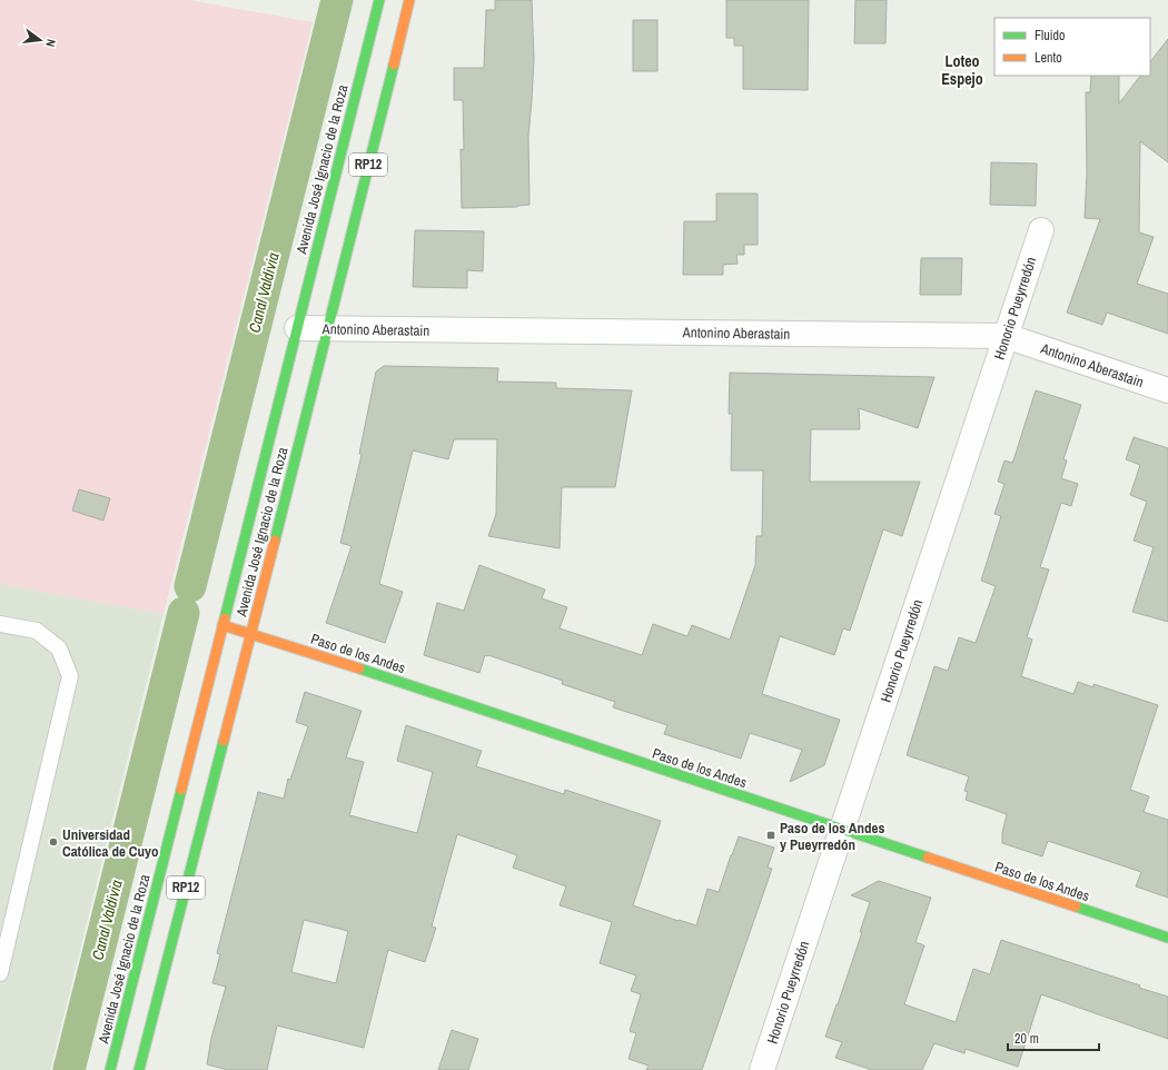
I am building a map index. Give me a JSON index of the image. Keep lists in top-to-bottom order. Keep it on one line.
{"streets":{"main road":["RP12","Avenida José Ignacio de la Roza","Paso de los Andes"],"street":["Honorio Pueyrredón","Antonino Aberastain"]},"crossings":[["Avenida José Ignacio de la Roza","Antonino Aberastain"],["Avenida José Ignacio de la Roza","Paso de los Andes"],["Honorio Pueyrredón","Antonino Aberastain"],["Honorio Pueyrredón","Paso de los Andes"]],"districts":["Loteo Espejo"],"water":["Canal Valdivia"],"places":{"transit":["Paso de los Andes y Pueyrredón"],"other":["Universidad Católica de Cuyo"]},"legend":["Fluido","Lento"],"scale_bar":"20 m","north":"right"}
